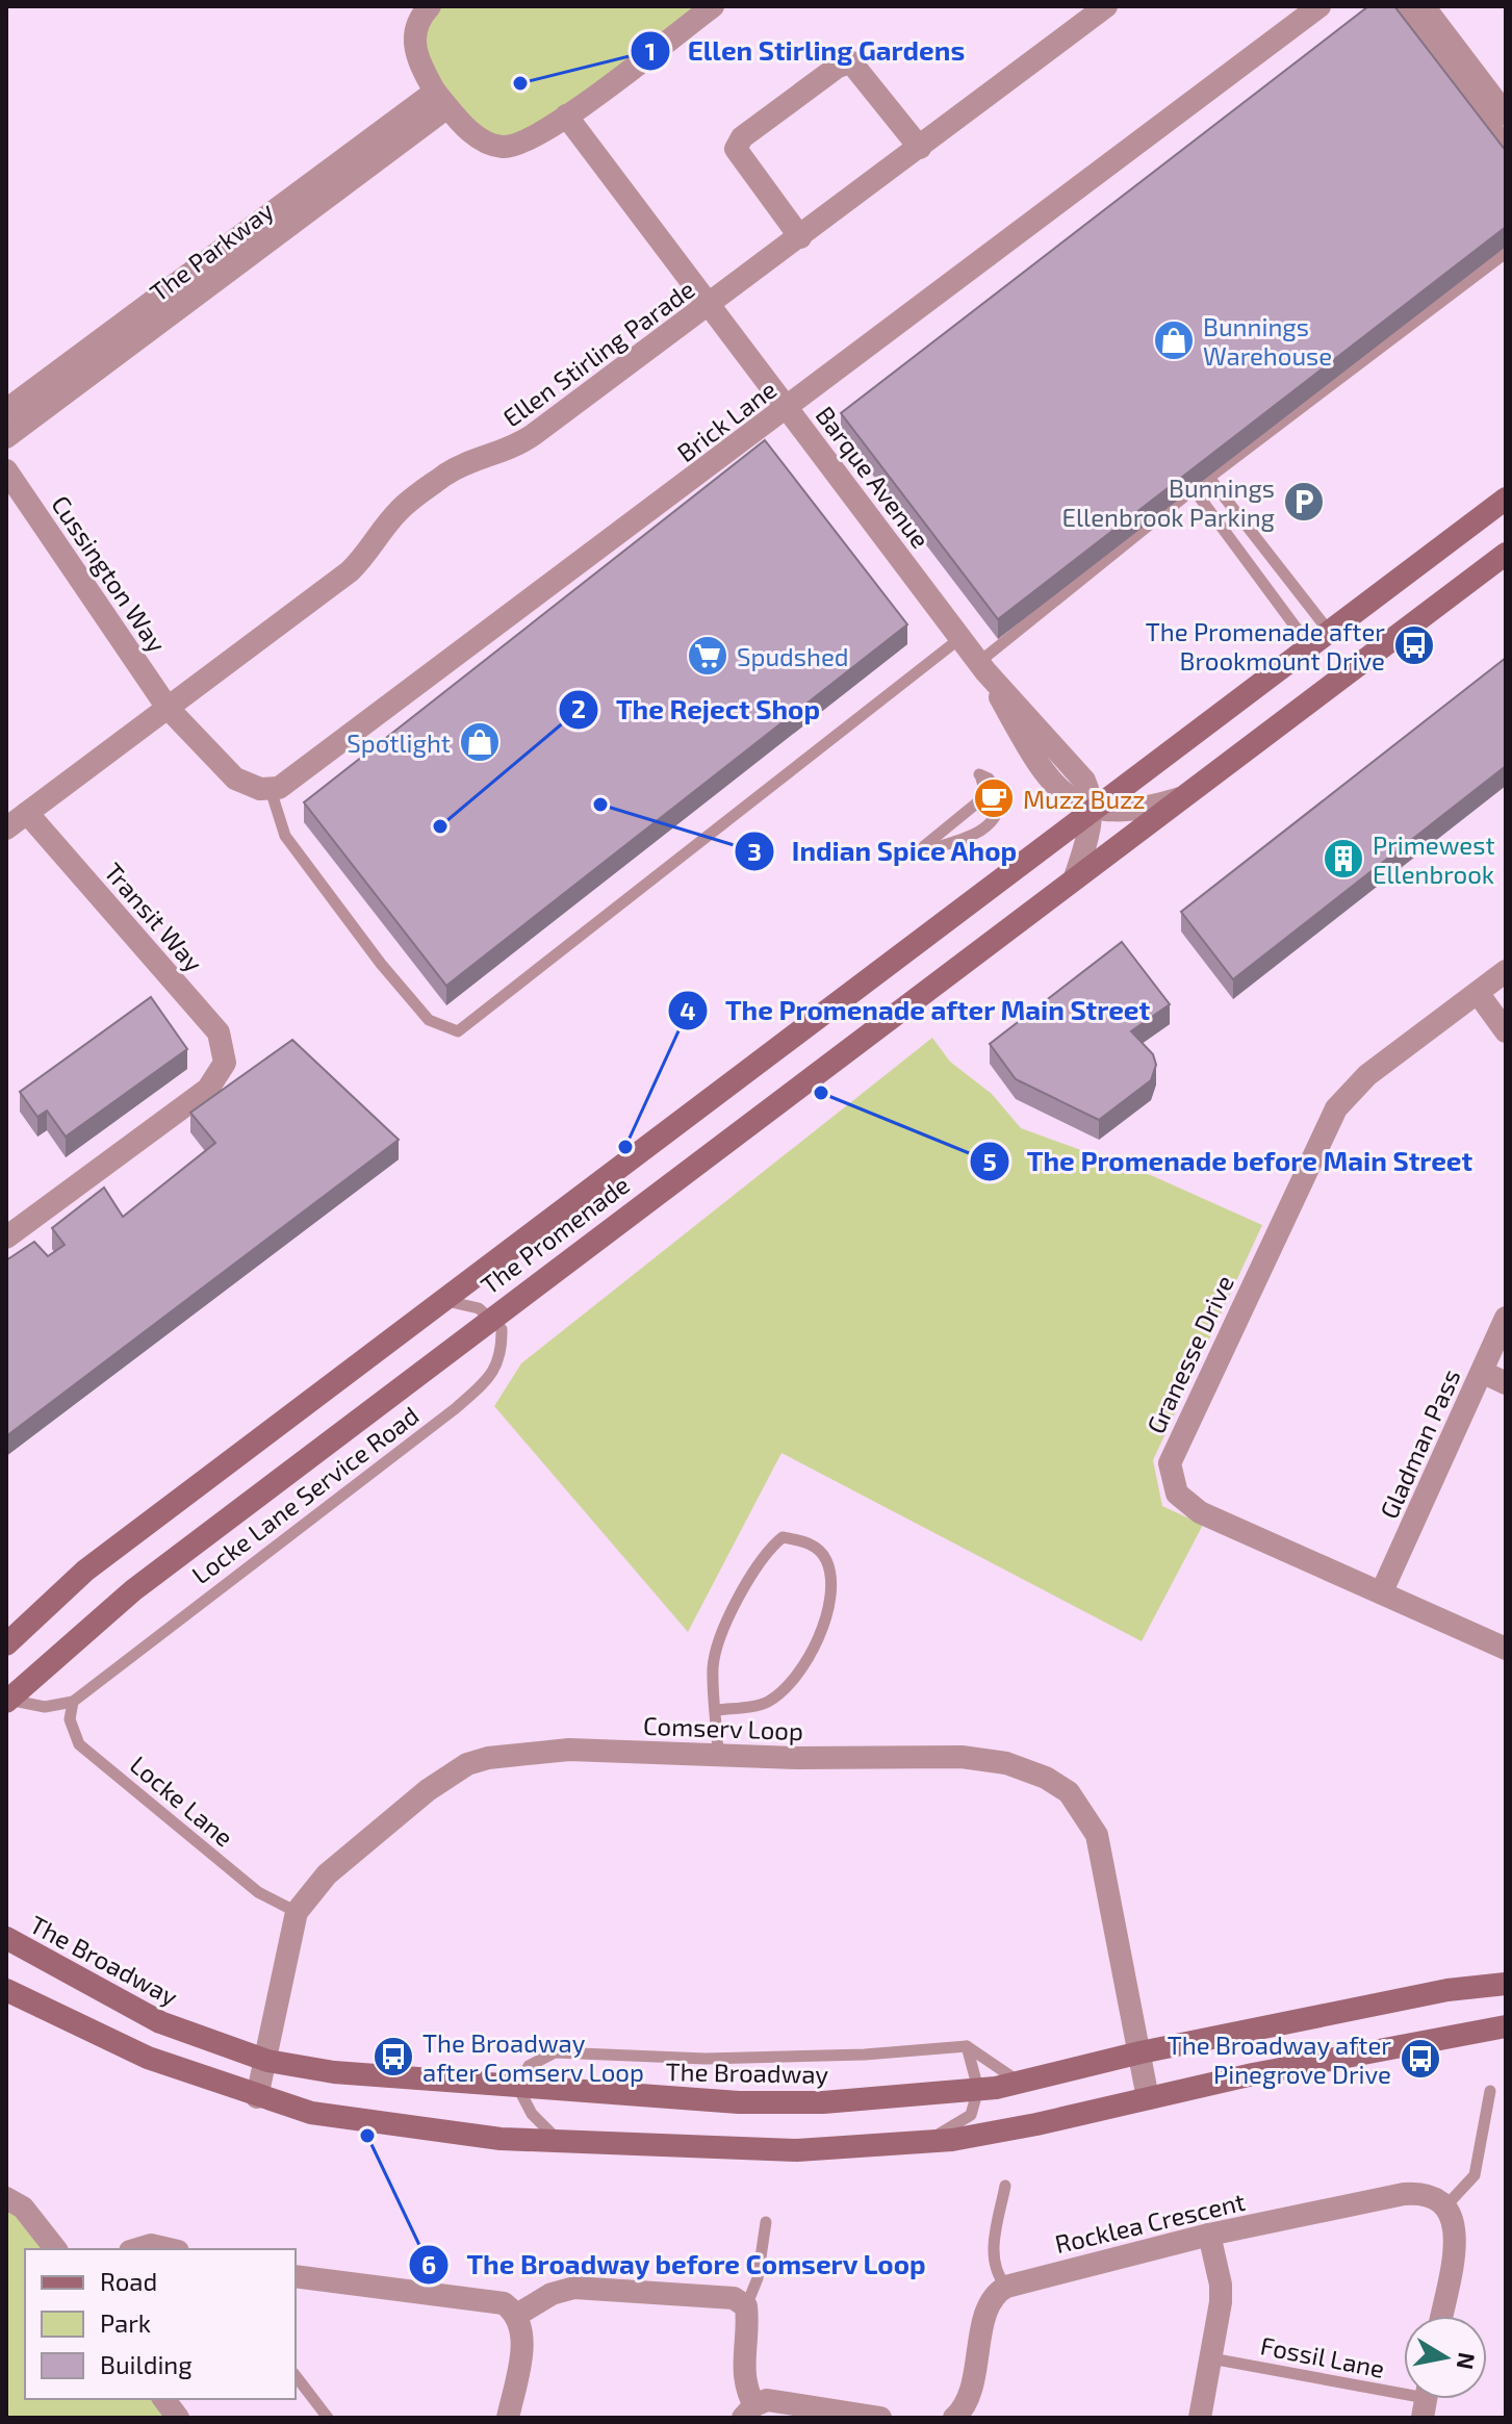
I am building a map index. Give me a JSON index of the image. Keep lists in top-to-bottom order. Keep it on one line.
{"streets":{"main road":["The Promenade","The Broadway"],"street":["The Parkway","Ellen Stirling Parade","Brick Lane","Barque Avenue","Cussington Way","Transit Way","Granesse Drive","Gladman Pass","Comserv Loop","Rocklea Crescent"],"lane":["Locke Lane Service Road","Locke Lane","Fossil Lane"]},"crossings":[["Ellen Stirling Parade","Barque Avenue"],["Ellen Stirling Parade","Cussington Way"],["Ellen Stirling Parade","Transit Way"],["Brick Lane","Barque Avenue"],["Barque Avenue","The Promenade"],["The Promenade","Locke Lane Service Road"],["Granesse Drive","Gladman Pass"],["Locke Lane Service Road","Locke Lane"],["Comserv Loop","Locke Lane"],["Comserv Loop","The Broadway"]],"places":{"other":["Ellen Stirling Gardens","Indian Spice Ahop","The Reject Shop","The Promenade before Main Street","The Promenade after Main Street","The Broadway before Comserv Loop"],"shop":["Bunnings Warehouse","Spotlight"],"parking":["Bunnings Ellenbrook Parking"],"bus stop":["The Promenade after Brookmount Drive","The Broadway after Comserv Loop","The Broadway after Pinegrove Drive"],"supermarket":["Spudshed"],"cafe":["Muzz Buzz"],"building":["Primewest Ellenbrook"]},"legend":["Road","Park","Building"],"north":"right"}
